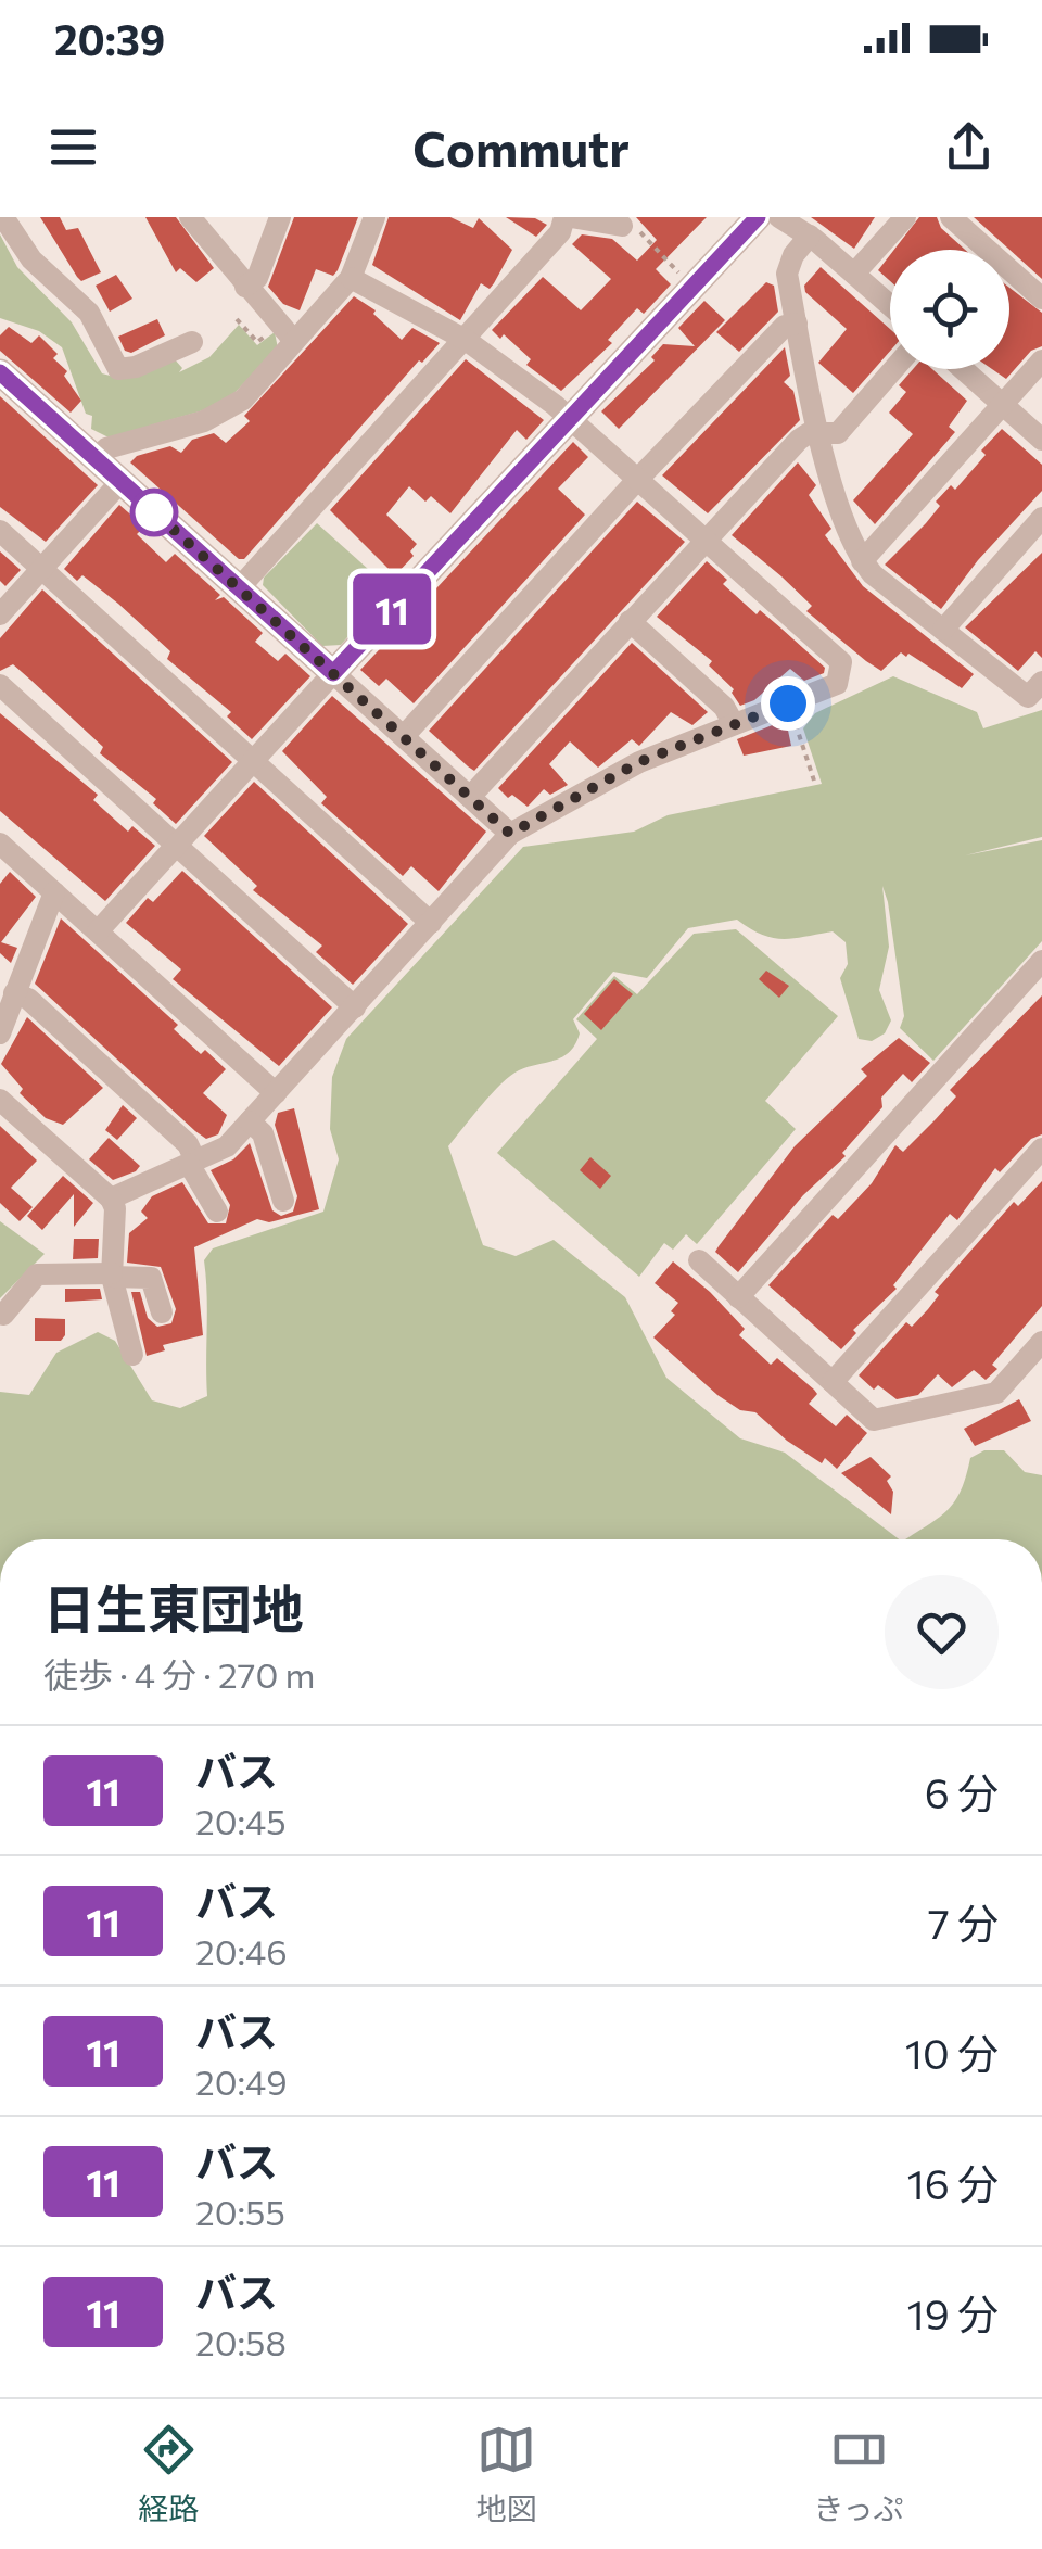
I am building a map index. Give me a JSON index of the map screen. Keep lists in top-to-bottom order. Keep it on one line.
{"lines":["bus line 11"],"page":{"status":"20:39","header":"Commutr","on_map":"11","heading":["日生東団地","徒歩 · 4 分 · 270 m"],"list":[{"mark":"11","name":"バス","note":"20:45","value":"6 分"},{"mark":"11","name":"バス","note":"20:46","value":"7 分"},{"mark":"11","name":"バス","note":"20:49","value":"10 分"},{"mark":"11","name":"バス","note":"20:55","value":"16 分"},{"mark":"11","name":"バス","note":"20:58","value":"19 分"}],"tabs":["経路","地図","きっぷ"]}}
